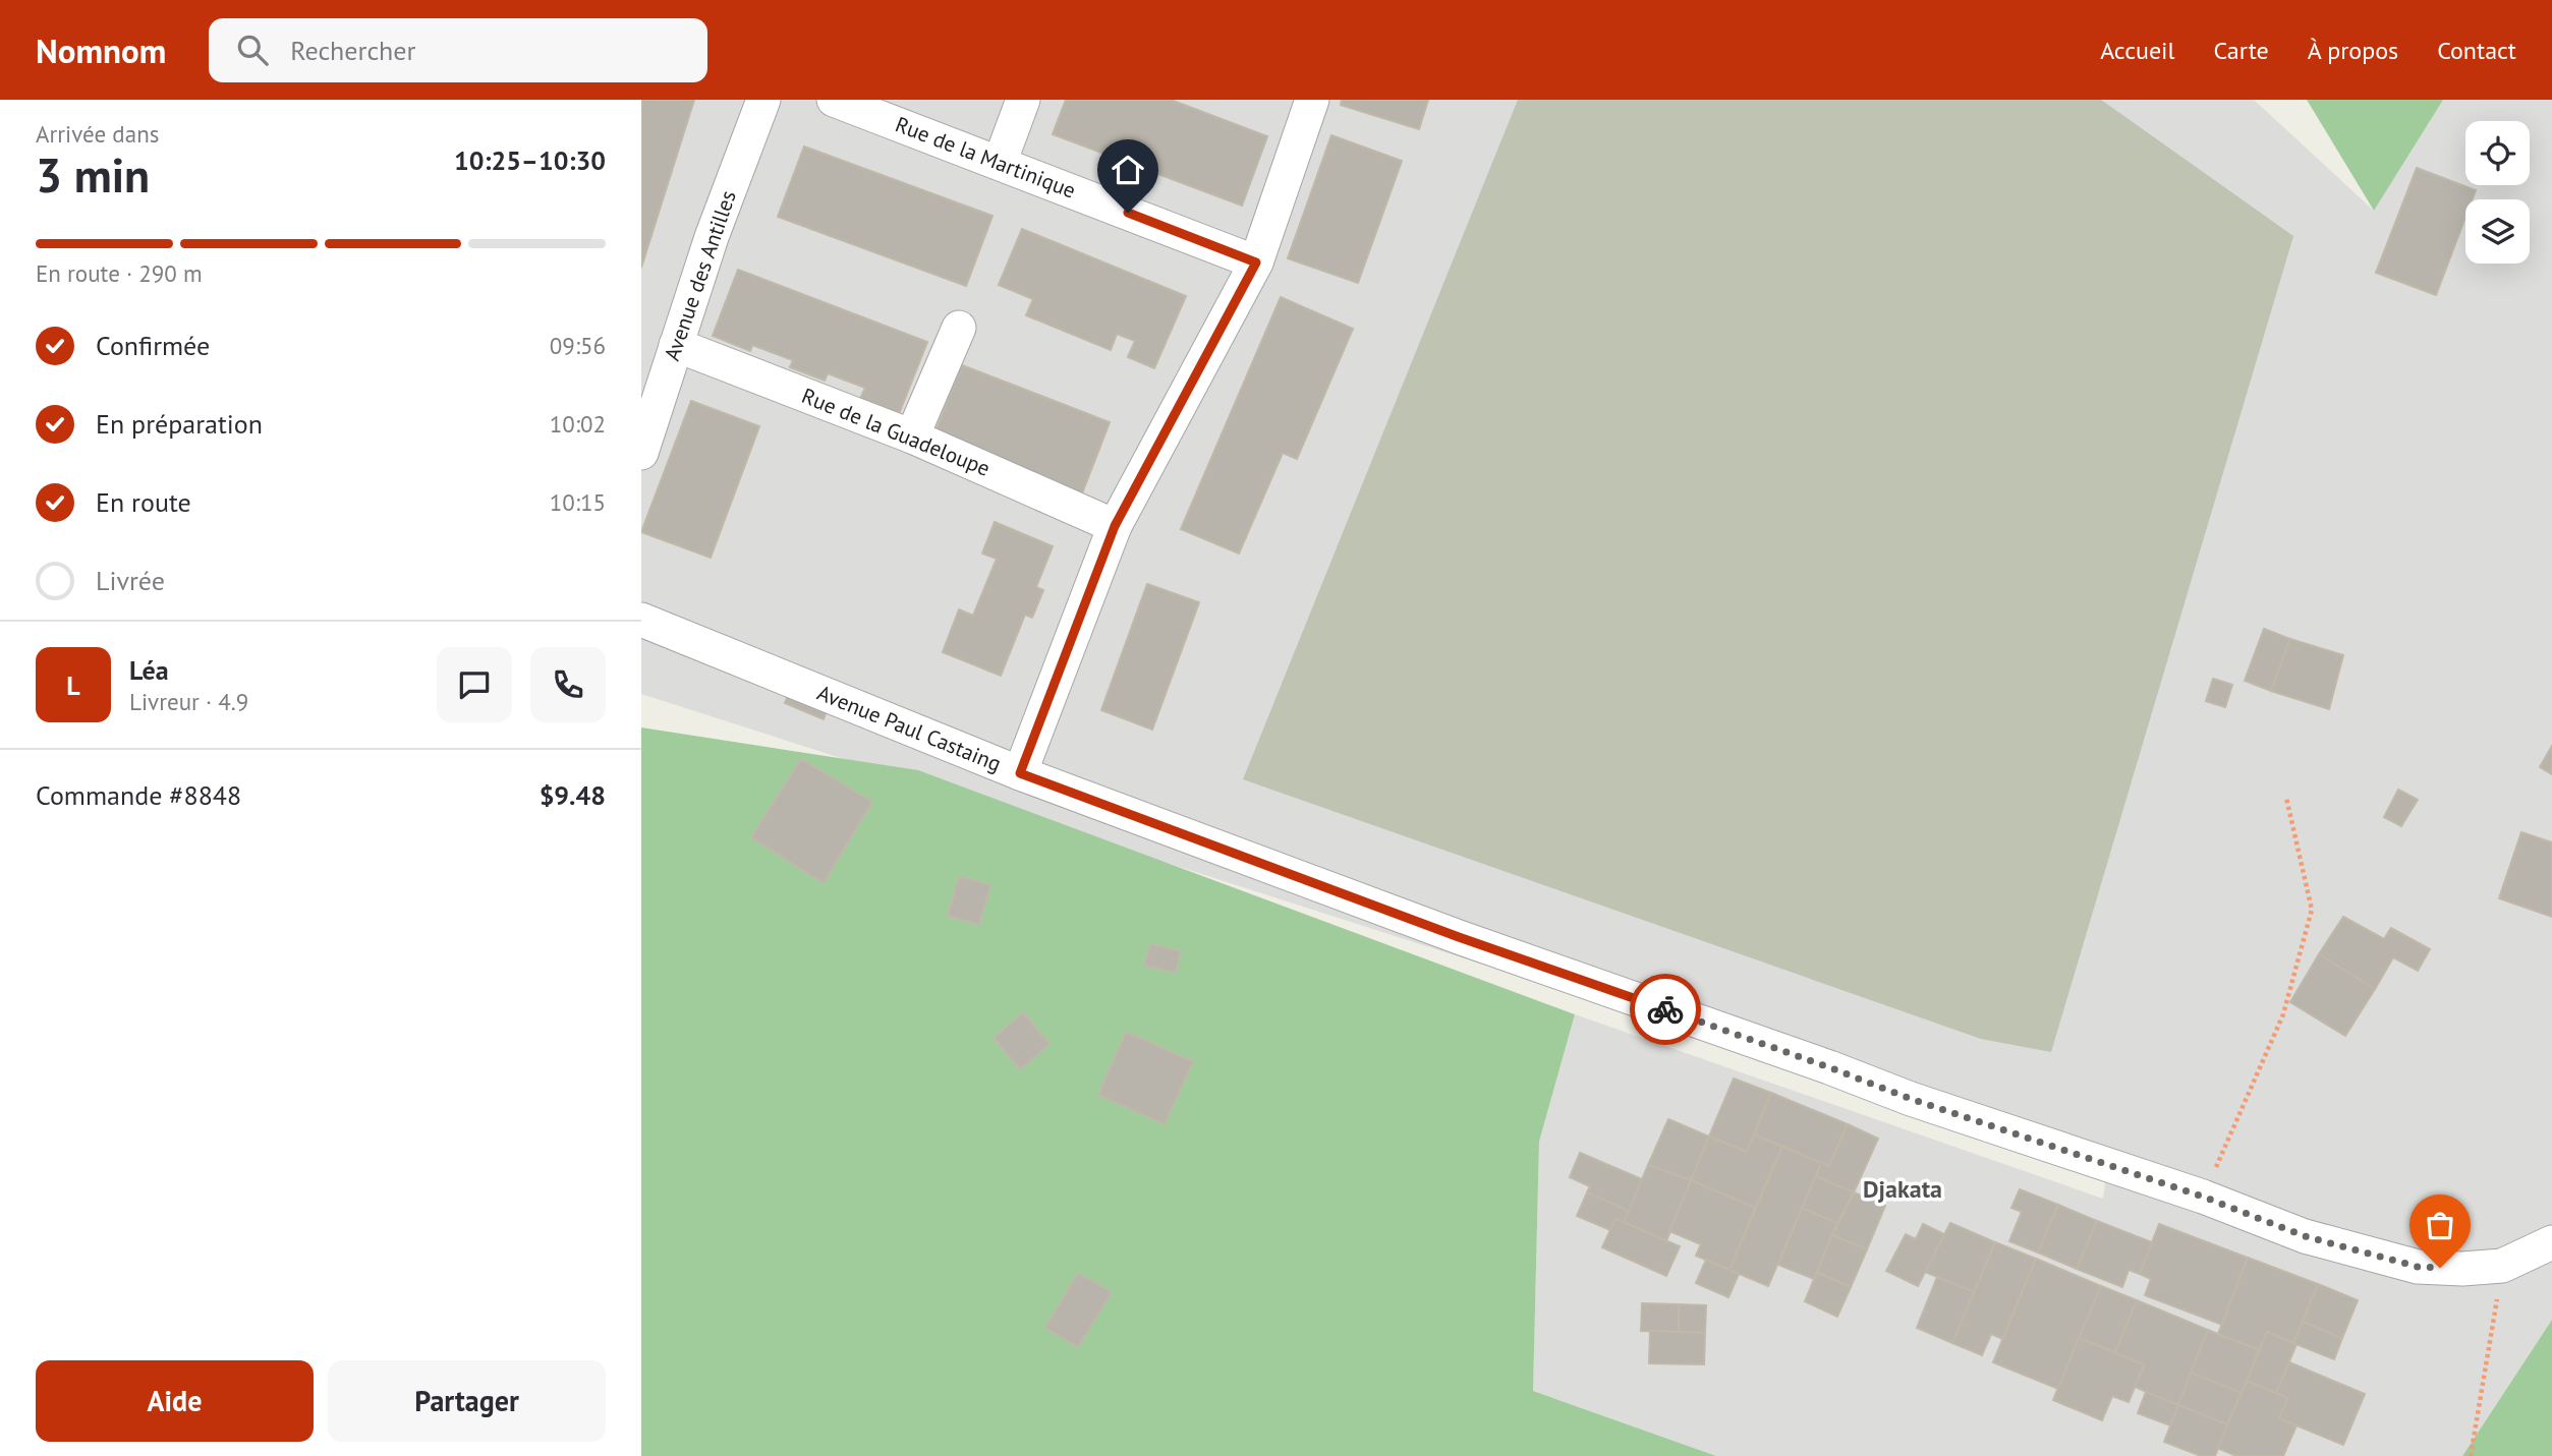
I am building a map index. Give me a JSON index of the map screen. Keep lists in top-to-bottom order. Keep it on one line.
{"streets":{"street":["Rue de la Martinique","Avenue des Antilles","Rue de la Guadeloupe","Avenue Paul Castaing"]},"crossings":[["Avenue des Antilles","Rue de la Guadeloupe"]],"districts":["Djakata"],"page":{"header":"Nomnom","search":"Rechercher","nav":["Accueil","Carte","À propos","Contact"],"heading":["3 min","Arrivée dans","10:25–10:30"],"panel":["Léa","Livreur · 4.9","Commande #8848","$9.48"],"bar":"En route · 290 m","list":[["Confirmée","09:56"],["En préparation","10:02"],["En route","10:15"],"Livrée"],"round":"L","buttons":["Aide","Partager"]}}
